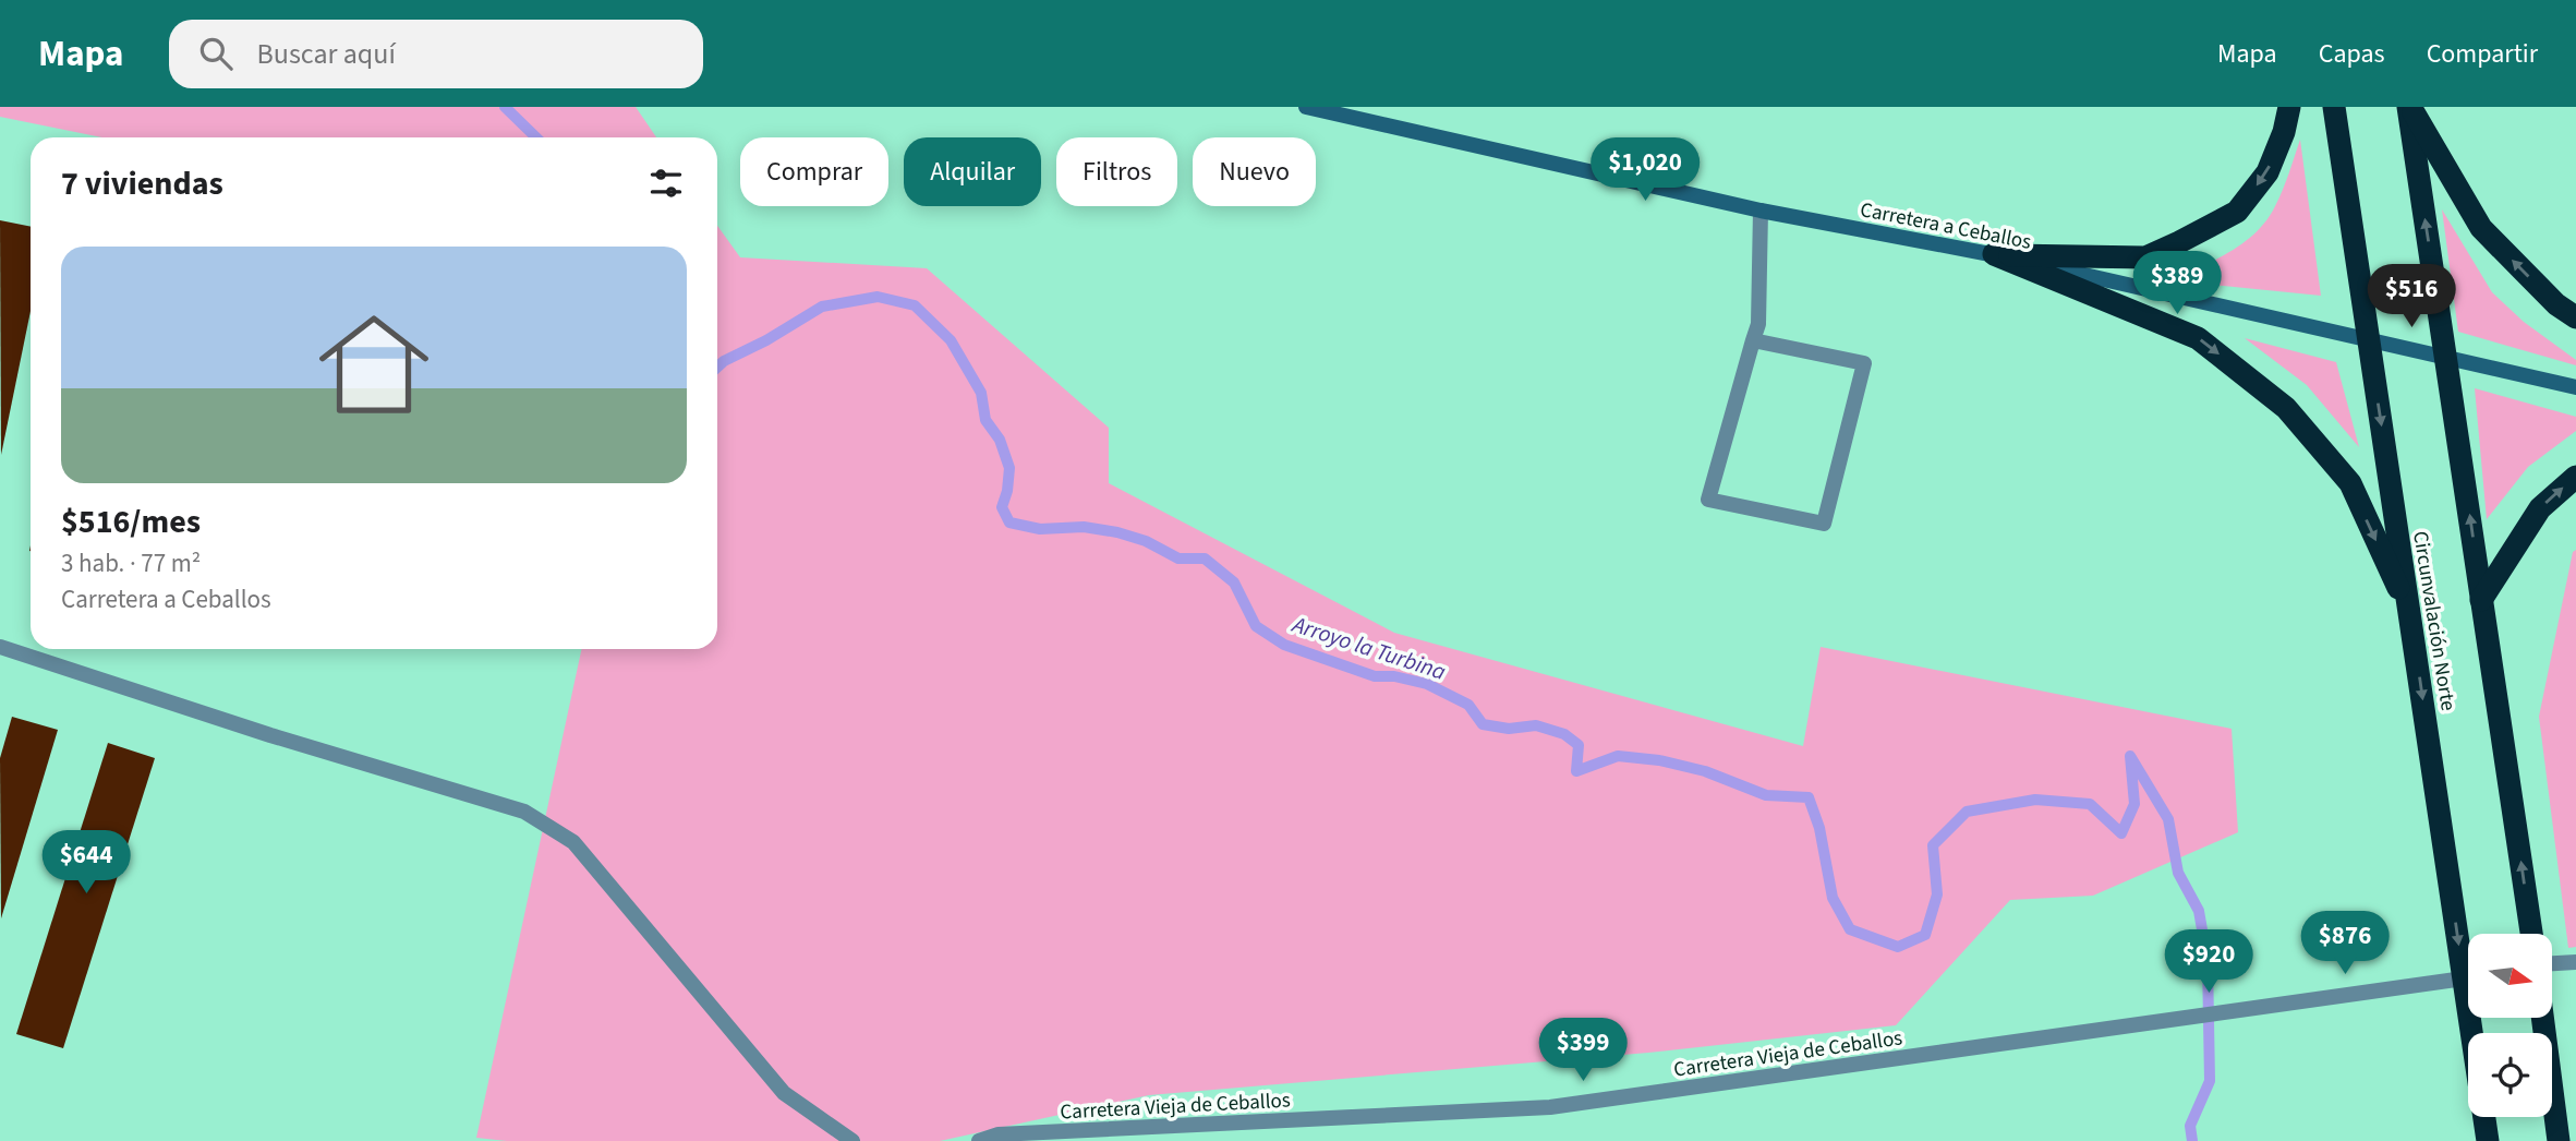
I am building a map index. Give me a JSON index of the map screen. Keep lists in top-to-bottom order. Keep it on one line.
{"streets":{"highway":["Circunvalación Norte"],"main road":["Carretera a Ceballos"],"street":["Carretera Vieja de Ceballos"]},"crossings":[["Carretera a Ceballos","Circunvalación Norte"],["Circunvalación Norte","Carretera Vieja de Ceballos"]],"water":["Arroyo la Turbina"],"north":"right","page":{"header":"Mapa","search":"Buscar aquí","nav":["Mapa","Capas","Compartir"],"price":["$1,020","$389","$516","$644","$876","$920","$399"],"chip":["Comprar","Alquilar","Filtros","Nuevo"],"heading":"7 viviendas","list":[{"name":"$516/mes","note":"3 hab. · 77 m² · Carretera a Ceballos"}]}}
